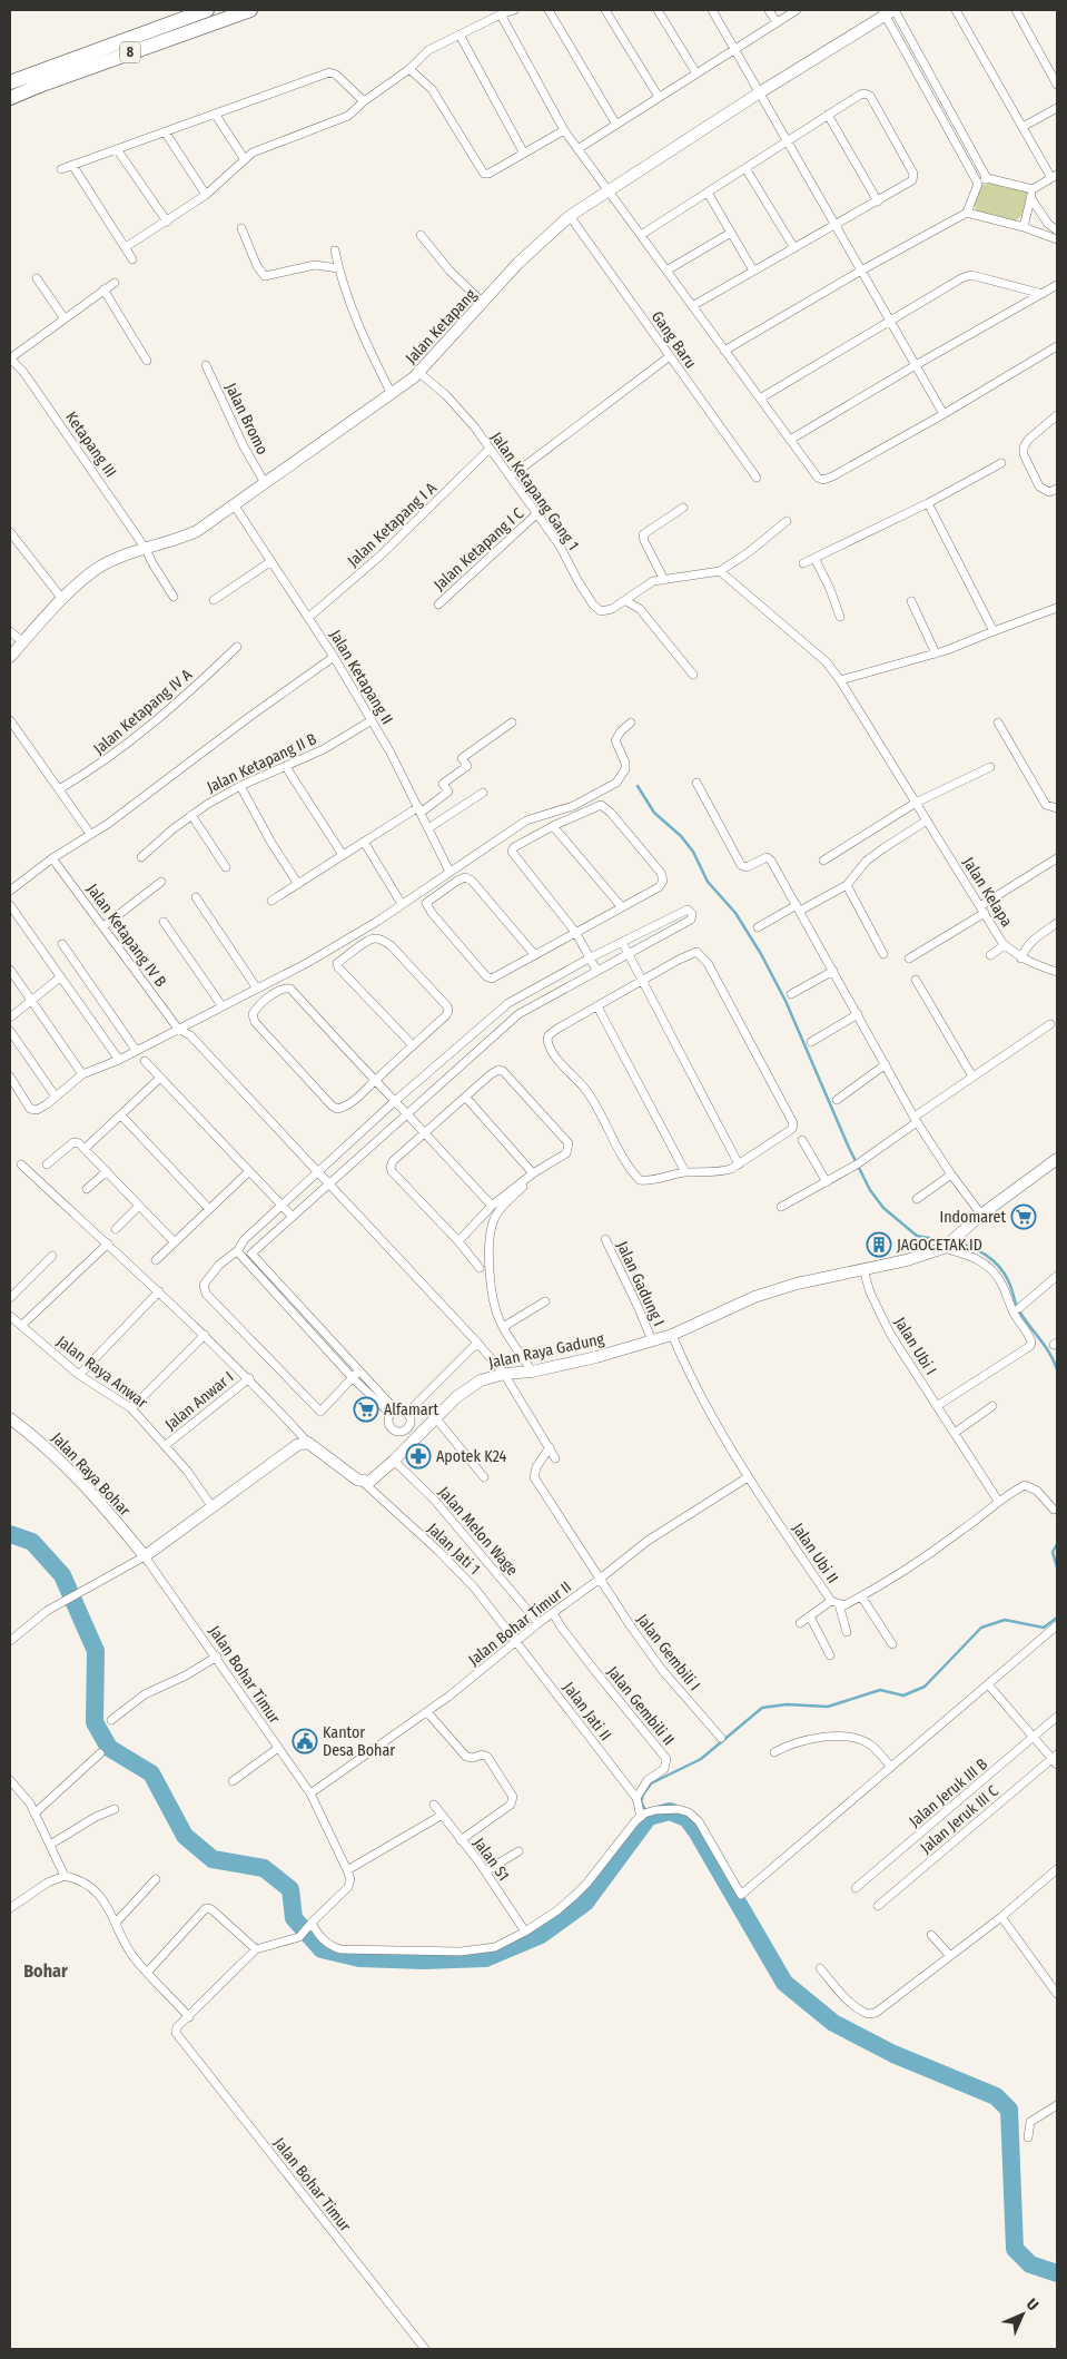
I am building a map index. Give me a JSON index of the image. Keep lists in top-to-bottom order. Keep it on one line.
{"streets":{"highway":["8"],"street":["Jalan Ketapang","Gang Baru","Jalan Bromo","Ketapang III","Jalan Ketapang Gang 1","Jalan Ketapang I A","Jalan Ketapang I C","Jalan Ketapang II","Jalan Ketapang IV A","Jalan Ketapang II B","Jalan Kelapa","Jalan Ketapang IV B","Jalan Gadung I","Jalan Ubi I","Jalan Raya Gadung","Jalan Raya Anwar","Jalan Anwar I","Jalan Raya Bohar","Jalan Melon Wage","Jalan Jati 1","Jalan Ubi II","Jalan Bohar Timur II","Jalan Gembili I","Jalan Bohar Timur","Jalan Gembili II","Jalan Jati II","Jalan Jeruk III B","Jalan Jeruk III C","Jalan S1"]},"crossings":[["Jalan Ketapang","Gang Baru"],["Jalan Ketapang","Jalan Bromo"],["Jalan Ketapang","Ketapang III"],["Jalan Ketapang","Jalan Ketapang Gang 1"],["Jalan Ketapang","Jalan Ketapang II"],["Jalan Ketapang Gang 1","Jalan Ketapang I A"],["Jalan Ketapang Gang 1","Jalan Ketapang I C"],["Jalan Ketapang Gang 1","Jalan Kelapa"],["Jalan Ketapang I A","Jalan Ketapang II"],["Jalan Ketapang II","Jalan Ketapang II B"],["Jalan Ketapang IV B","Jalan Raya Gadung"],["Jalan Ketapang IV B","Jalan Gembili I"],["Jalan Gadung I","Jalan Raya Gadung"],["Jalan Ubi I","Jalan Raya Gadung"],["Jalan Raya Gadung","Jalan Melon Wage"],["Jalan Raya Gadung","Jalan Jati 1"],["Jalan Raya Gadung","Jalan Ubi II"],["Jalan Raya Anwar","Jalan Anwar I"],["Jalan Raya Bohar","Jalan Bohar Timur"],["Jalan Melon Wage","Jalan Bohar Timur II"],["Jalan Jati 1","Jalan Bohar Timur II"],["Jalan Jati 1","Jalan Jati II"],["Jalan Ubi II","Jalan Bohar Timur II"],["Jalan Bohar Timur II","Jalan Gembili I"],["Jalan Bohar Timur II","Jalan Bohar Timur"],["Jalan Bohar Timur II","Jalan Gembili II"],["Jalan Bohar Timur II","Jalan Jati II"],["Jalan Gembili II","Jalan Jati II"]],"districts":["Bohar"],"places":{"supermarket":["Indomaret","Alfamart"],"building":["JAGOCETAK.ID"],"pharmacy":["Apotek K24"],"public building":["Kantor Desa Bohar"]},"north":"top right"}
